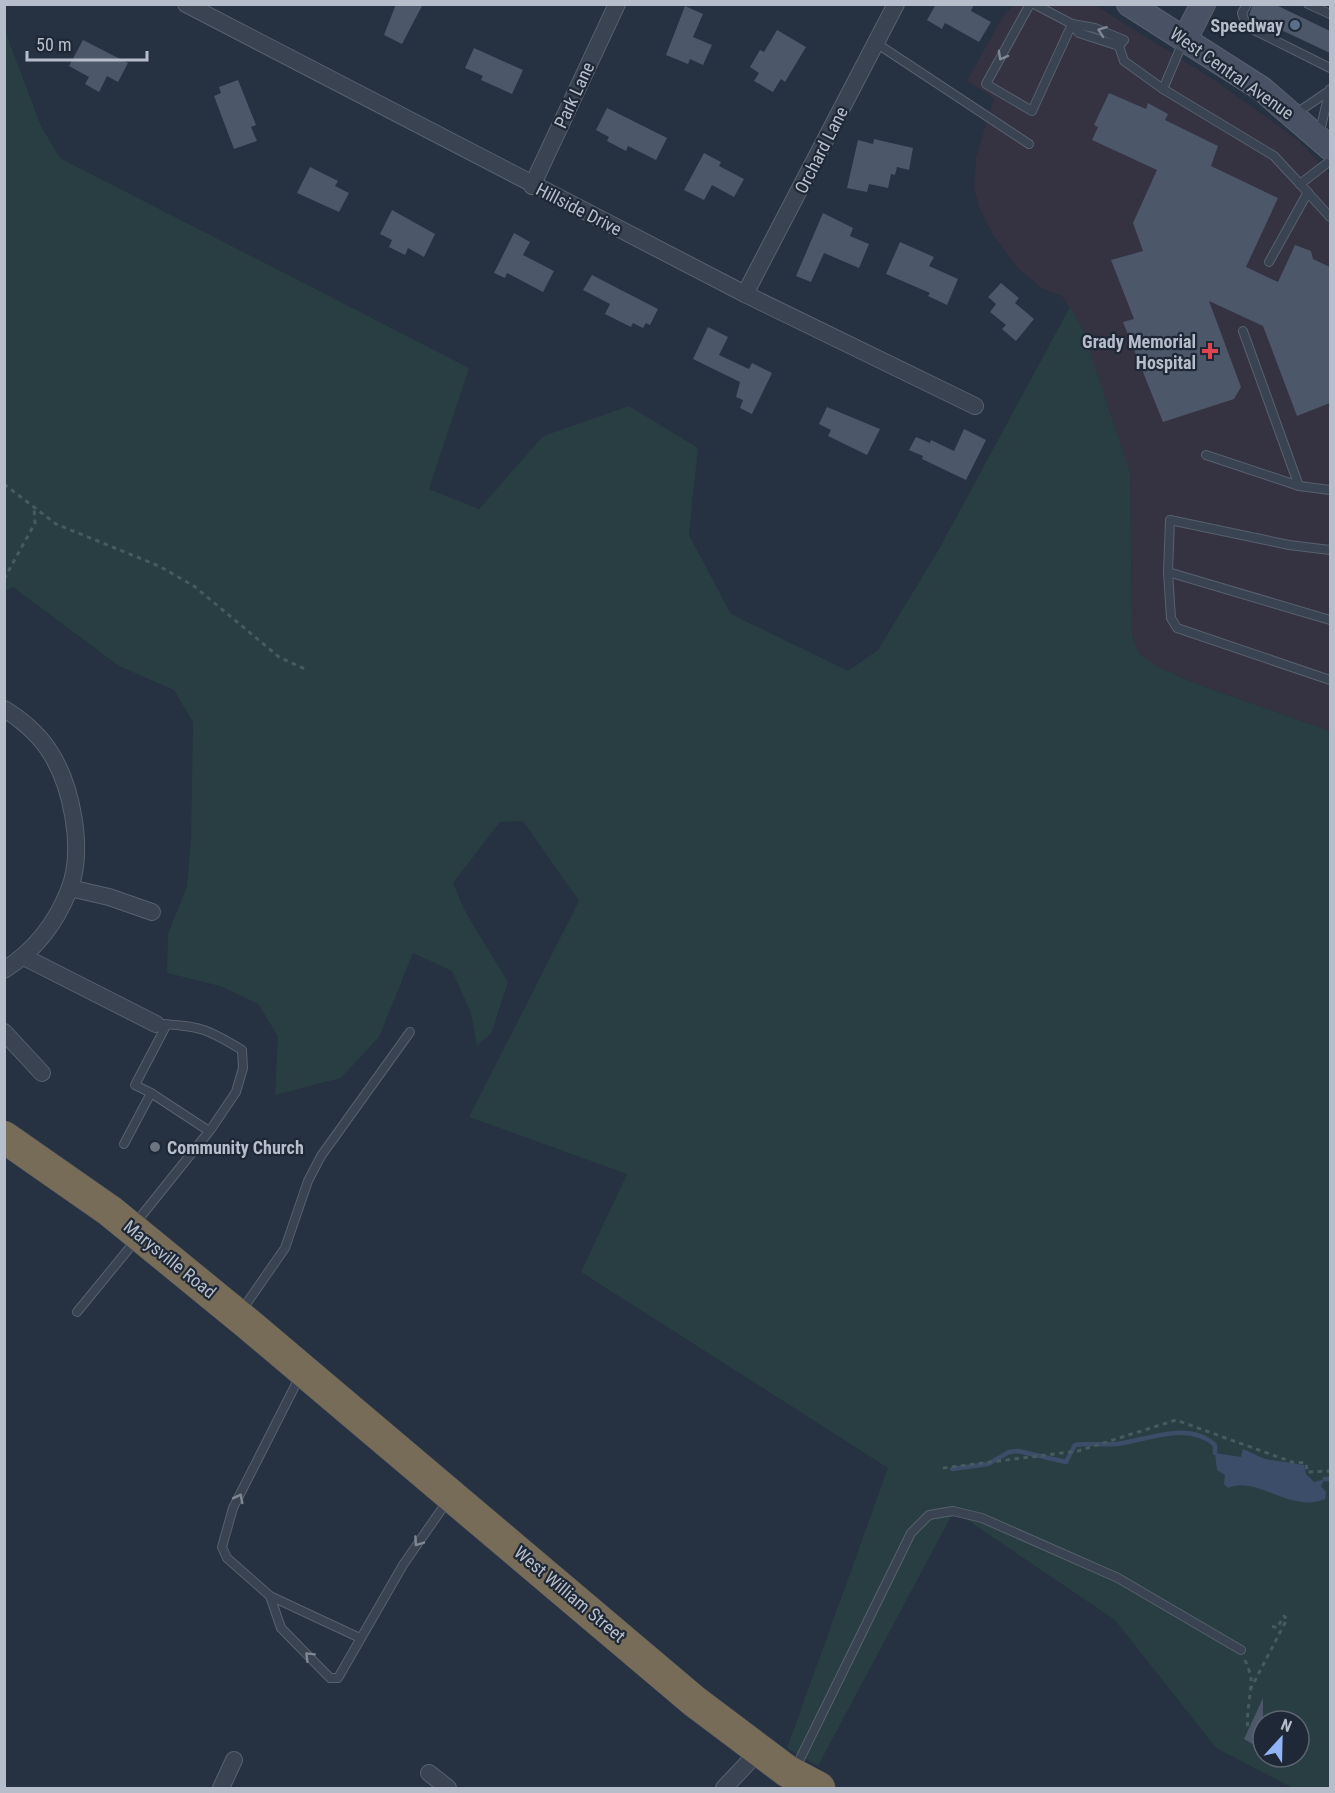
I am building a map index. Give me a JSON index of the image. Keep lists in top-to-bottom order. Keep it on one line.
{"streets":{"highway":["Marysville Road","West William Street"],"main road":["West Central Avenue"],"street":["Park Lane","Orchard Lane","Hillside Drive"]},"crossings":[["Park Lane","Hillside Drive"],["Orchard Lane","Hillside Drive"],["Marysville Road","West William Street"]],"places":{"other":["Speedway","Community Church"],"health":["Grady Memorial Hospital"]},"scale_bar":"50 m","north":"top"}
